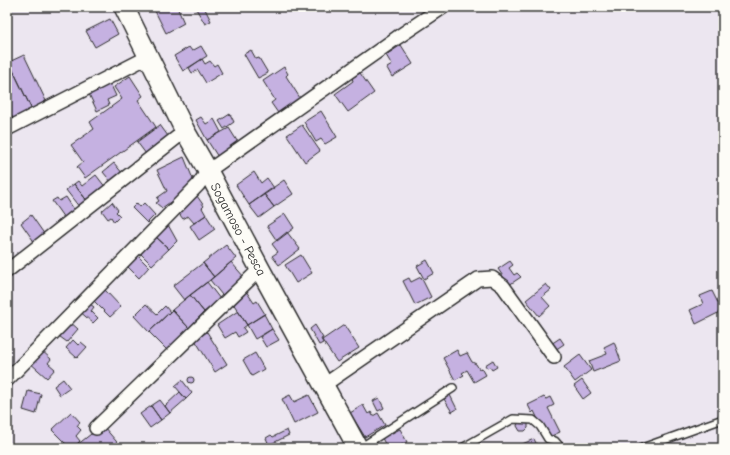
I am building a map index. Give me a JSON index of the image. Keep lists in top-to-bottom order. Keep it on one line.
{"streets":{"main road":["Sogamoso - Pesca"]}}
